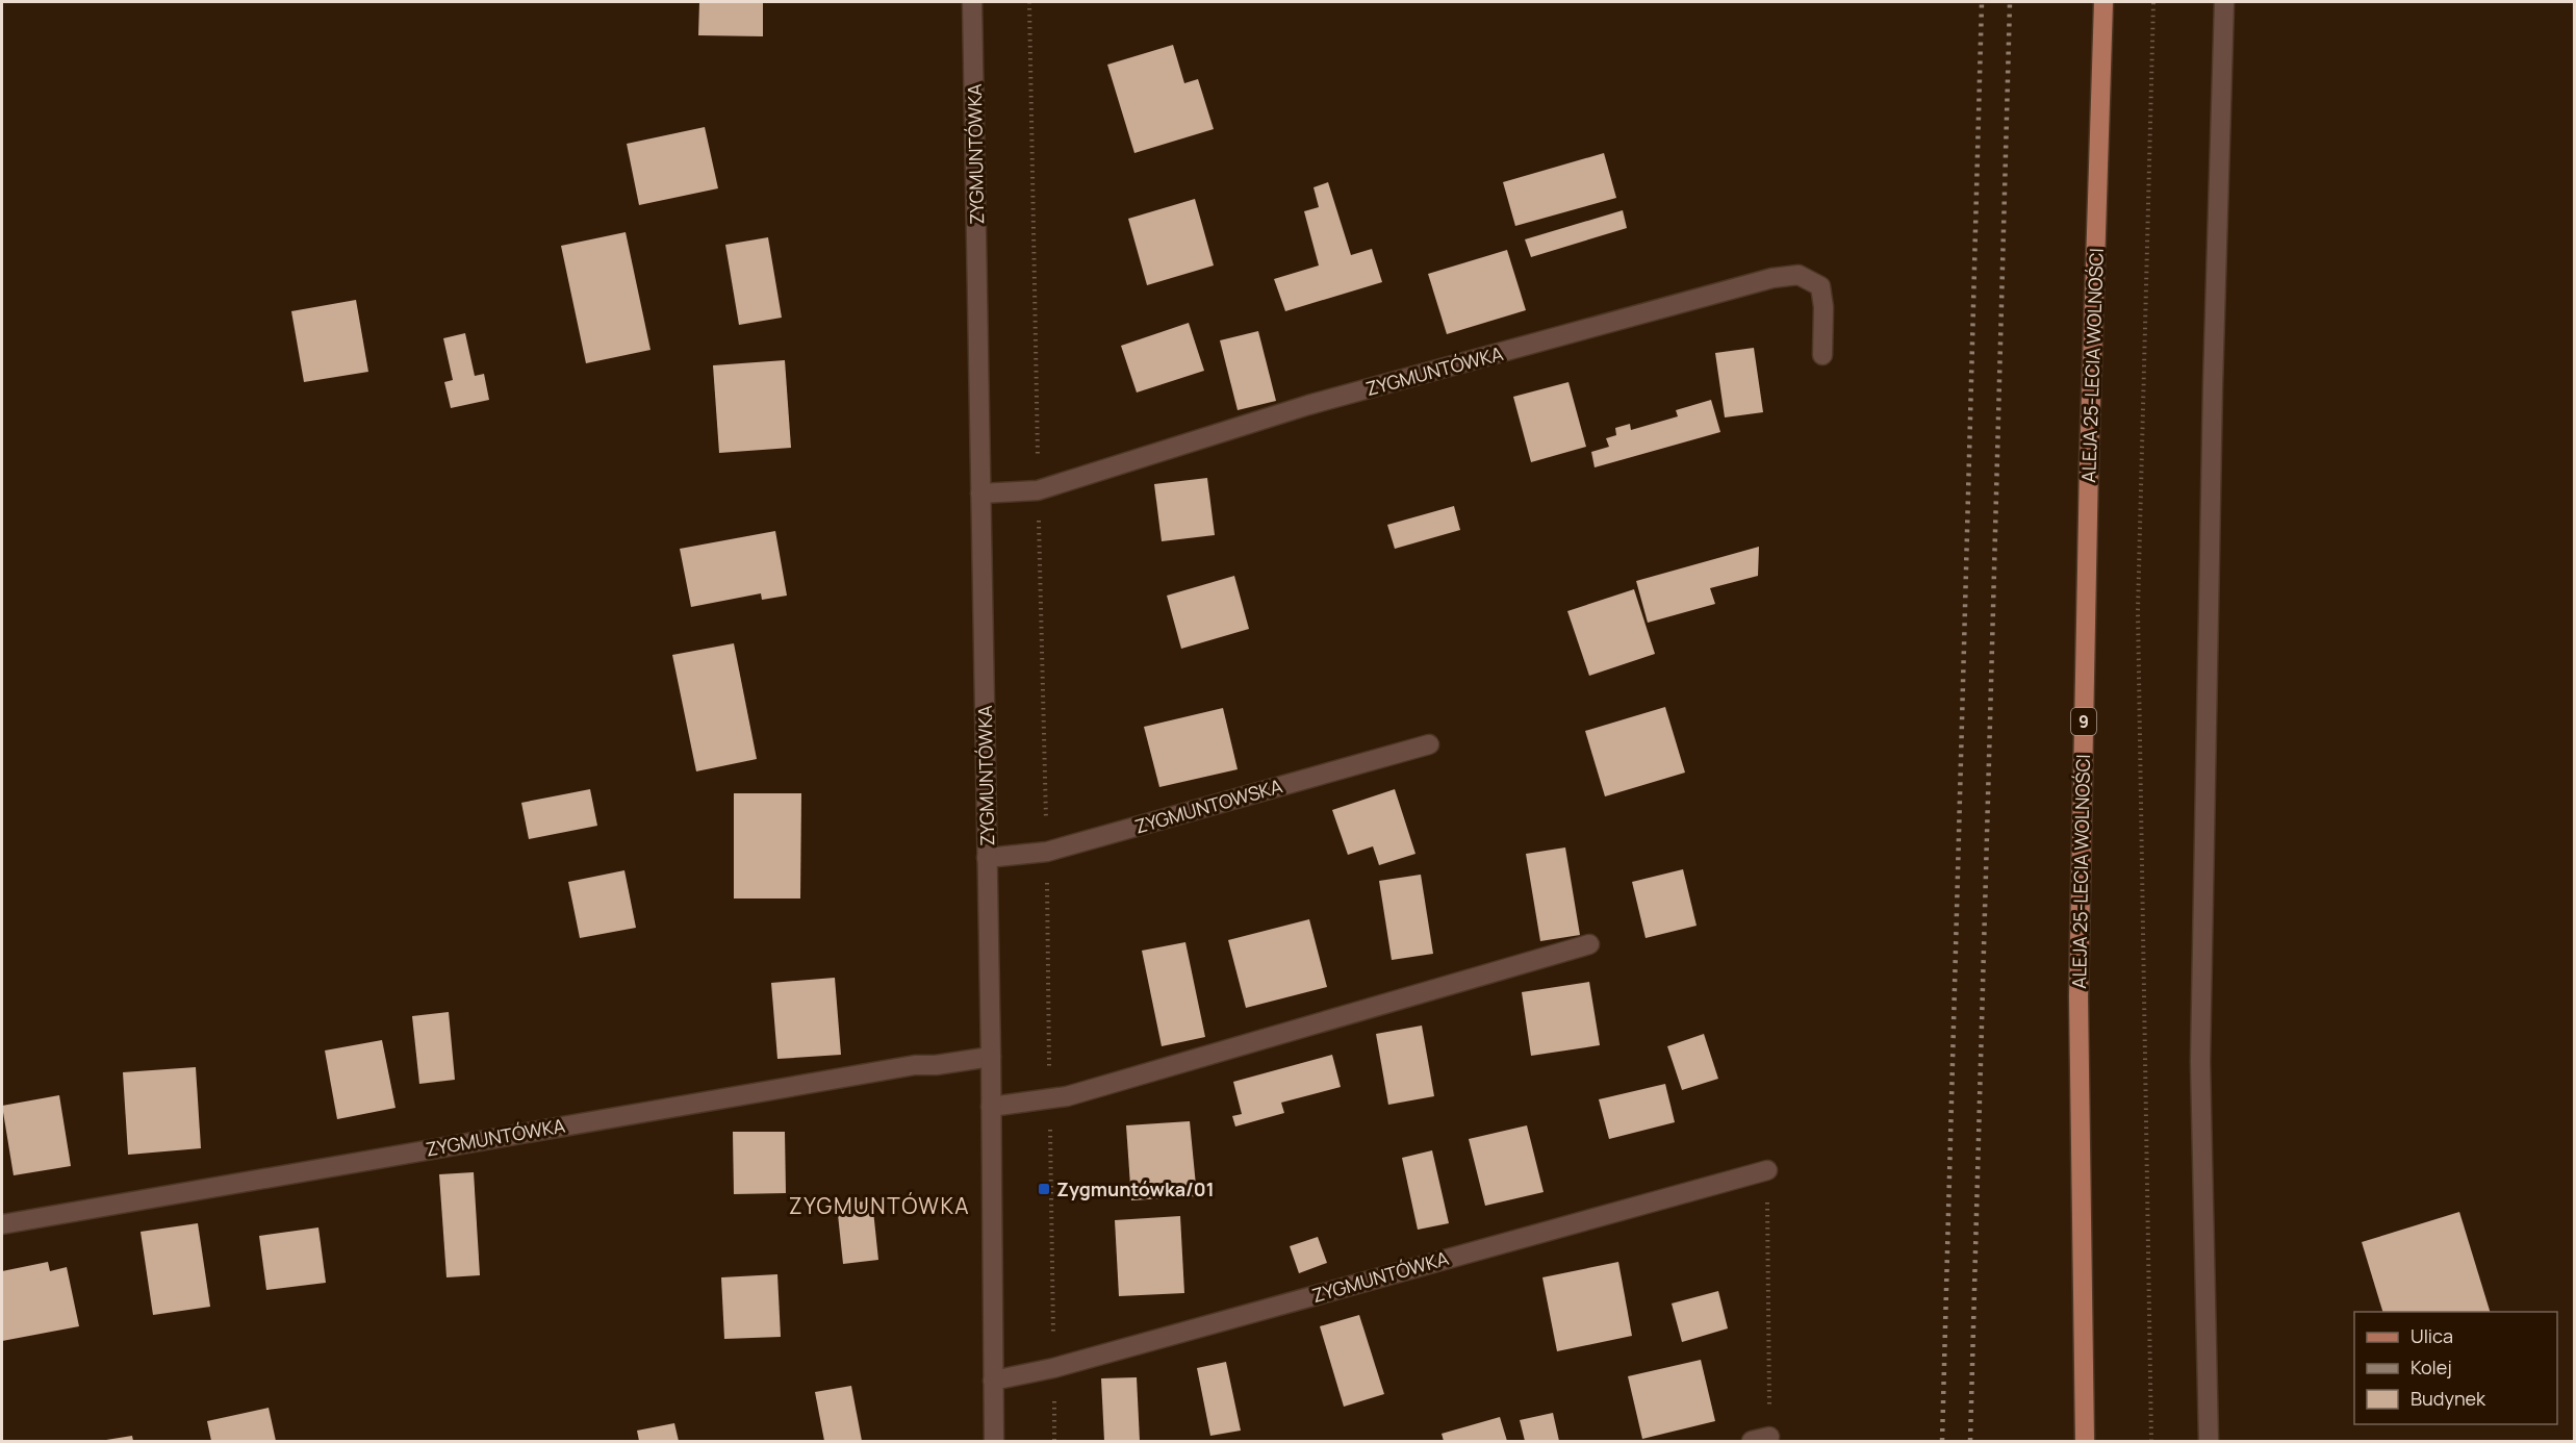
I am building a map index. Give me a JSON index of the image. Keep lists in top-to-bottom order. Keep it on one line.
{"streets":{"main road":["ALEJA 25-LECIA WOLNOŚCI","9"],"street":["ZYGMUNTÓWKA","ZYGMUNTOWSKA"]},"crossings":[["ZYGMUNTÓWKA","ZYGMUNTOWSKA"]],"districts":["ZYGMUNTÓWKA"],"places":{"transit":["Zygmuntówka/01"]},"legend":["Ulica","Kolej","Budynek"]}
